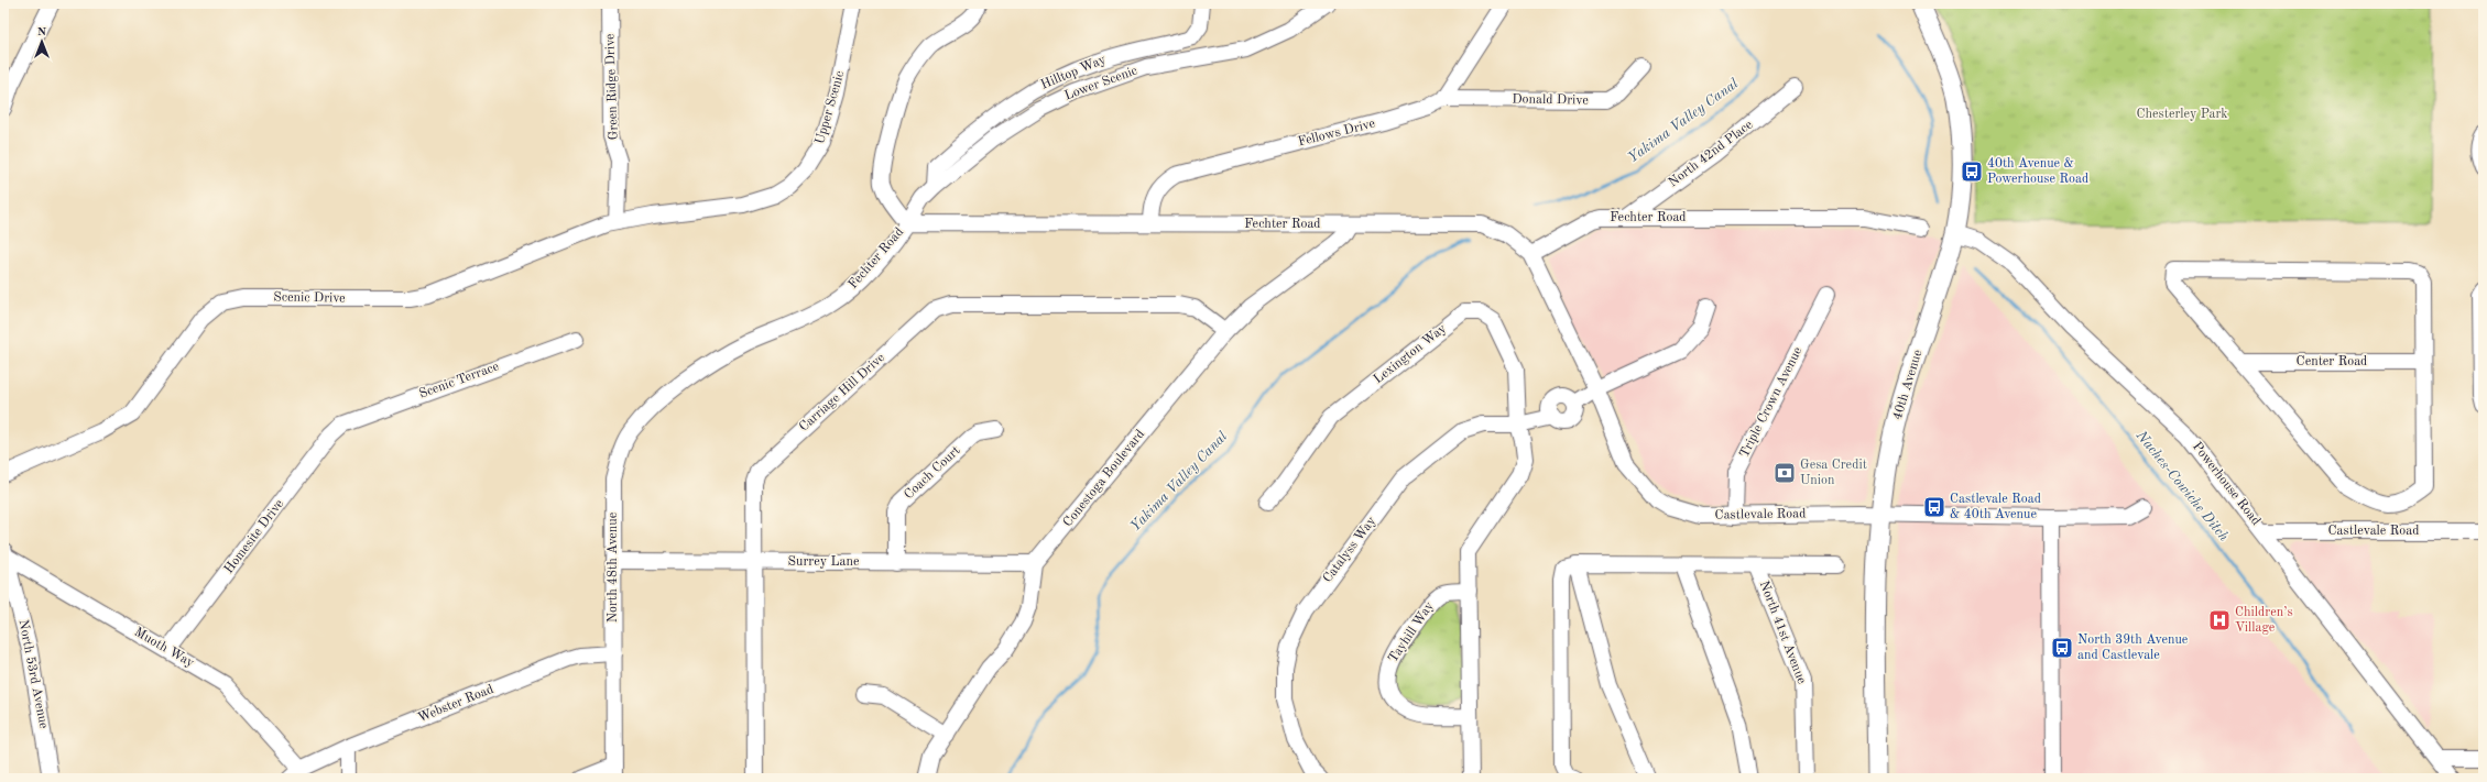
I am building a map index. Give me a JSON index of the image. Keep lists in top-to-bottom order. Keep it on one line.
{"streets":{"main road":["40th Avenue"],"street":["Hilltop Way","Lower Scenic","Green Ridge Drive","Donald Drive","Upper Scenic","Fellows Drive","North 42nd Place","Fechter Road","Scenic Drive","Lexington Way","Center Road","Scenic Terrace","Carriage Hill Drive","Triple Crown Avenue","Coach Court","Conestoga Boulevard","Powerhouse Road","Castlevale Road","Homesite Drive","Catalyss Way","Surrey Lane","North 48th Avenue","Tayhill Way","North 41st Avenue","Muoth Way","North 53rd Avenue","Webster Road"]},"crossings":[["Hilltop Way","Lower Scenic"],["Lower Scenic","Fechter Road"],["Green Ridge Drive","Scenic Drive"],["Donald Drive","Fellows Drive"],["Upper Scenic","Scenic Drive"],["Fellows Drive","Fechter Road"],["North 42nd Place","Fechter Road"],["Fechter Road","Conestoga Boulevard"],["Fechter Road","Castlevale Road"],["Fechter Road","North 48th Avenue"],["Lexington Way","Catalyss Way"],["Scenic Terrace","Homesite Drive"],["40th Avenue","Powerhouse Road"],["40th Avenue","Castlevale Road"],["Carriage Hill Drive","Conestoga Boulevard"],["Carriage Hill Drive","Surrey Lane"],["Triple Crown Avenue","Castlevale Road"],["Coach Court","Surrey Lane"],["Conestoga Boulevard","Surrey Lane"],["Powerhouse Road","Castlevale Road"],["Castlevale Road","Catalyss Way"],["Homesite Drive","Muoth Way"],["Surrey Lane","North 48th Avenue"],["North 48th Avenue","Webster Road"],["Muoth Way","North 53rd Avenue"],["Muoth Way","Webster Road"]],"water":["Yakima Valley Canal","Naches-Cowiche Ditch"],"parks":["Chesterley Park"],"places":{"bus stop":["40th Avenue & Powerhouse Road","Castlevale Road & 40th Avenue","North 39th Avenue and Castlevale"],"bank":["Gesa Credit Union"],"hospital":["Children’s Village"]},"north":"top"}
